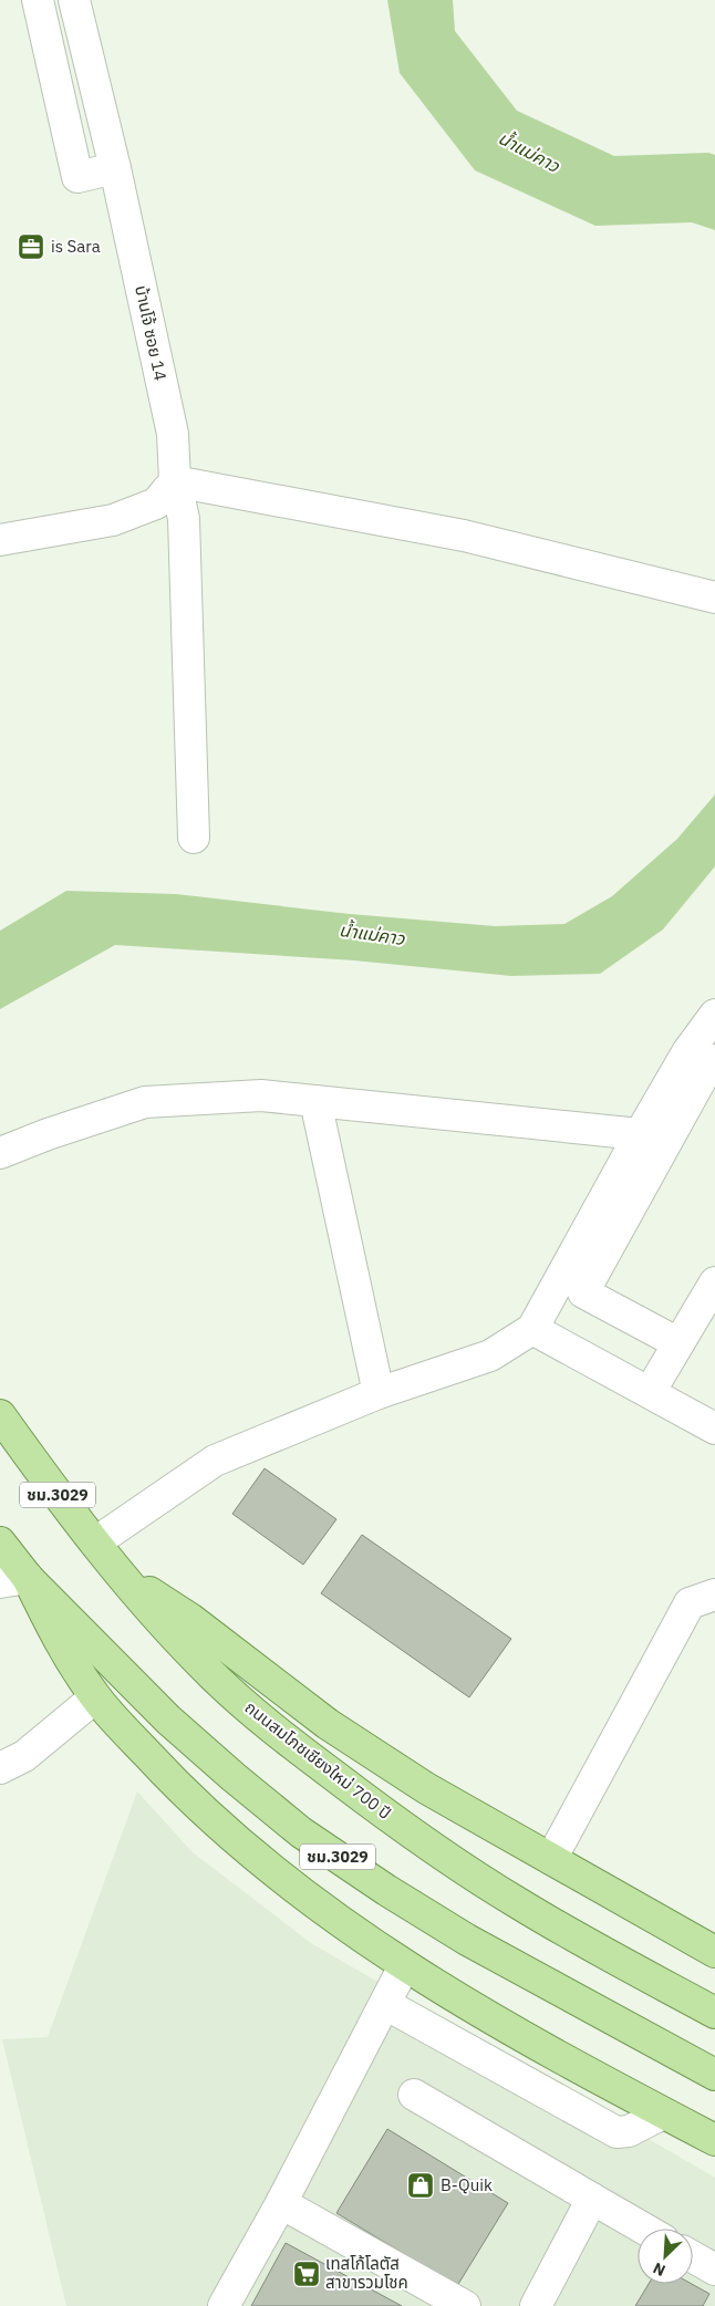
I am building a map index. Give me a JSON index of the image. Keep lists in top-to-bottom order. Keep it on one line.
{"streets":{"main road":["ชม.3029","ถนนสมโภชเชียงใหม่ 700 ปี"],"street":["บ้านโจ้ ซอย 14"]},"water":["น้ำแม่คาว"],"places":{"office":["is Sara"],"shop":["B-Quik"],"supermarket":["เทสโก้โลตัส สาขารวมโชค"]},"north":"bottom left"}
